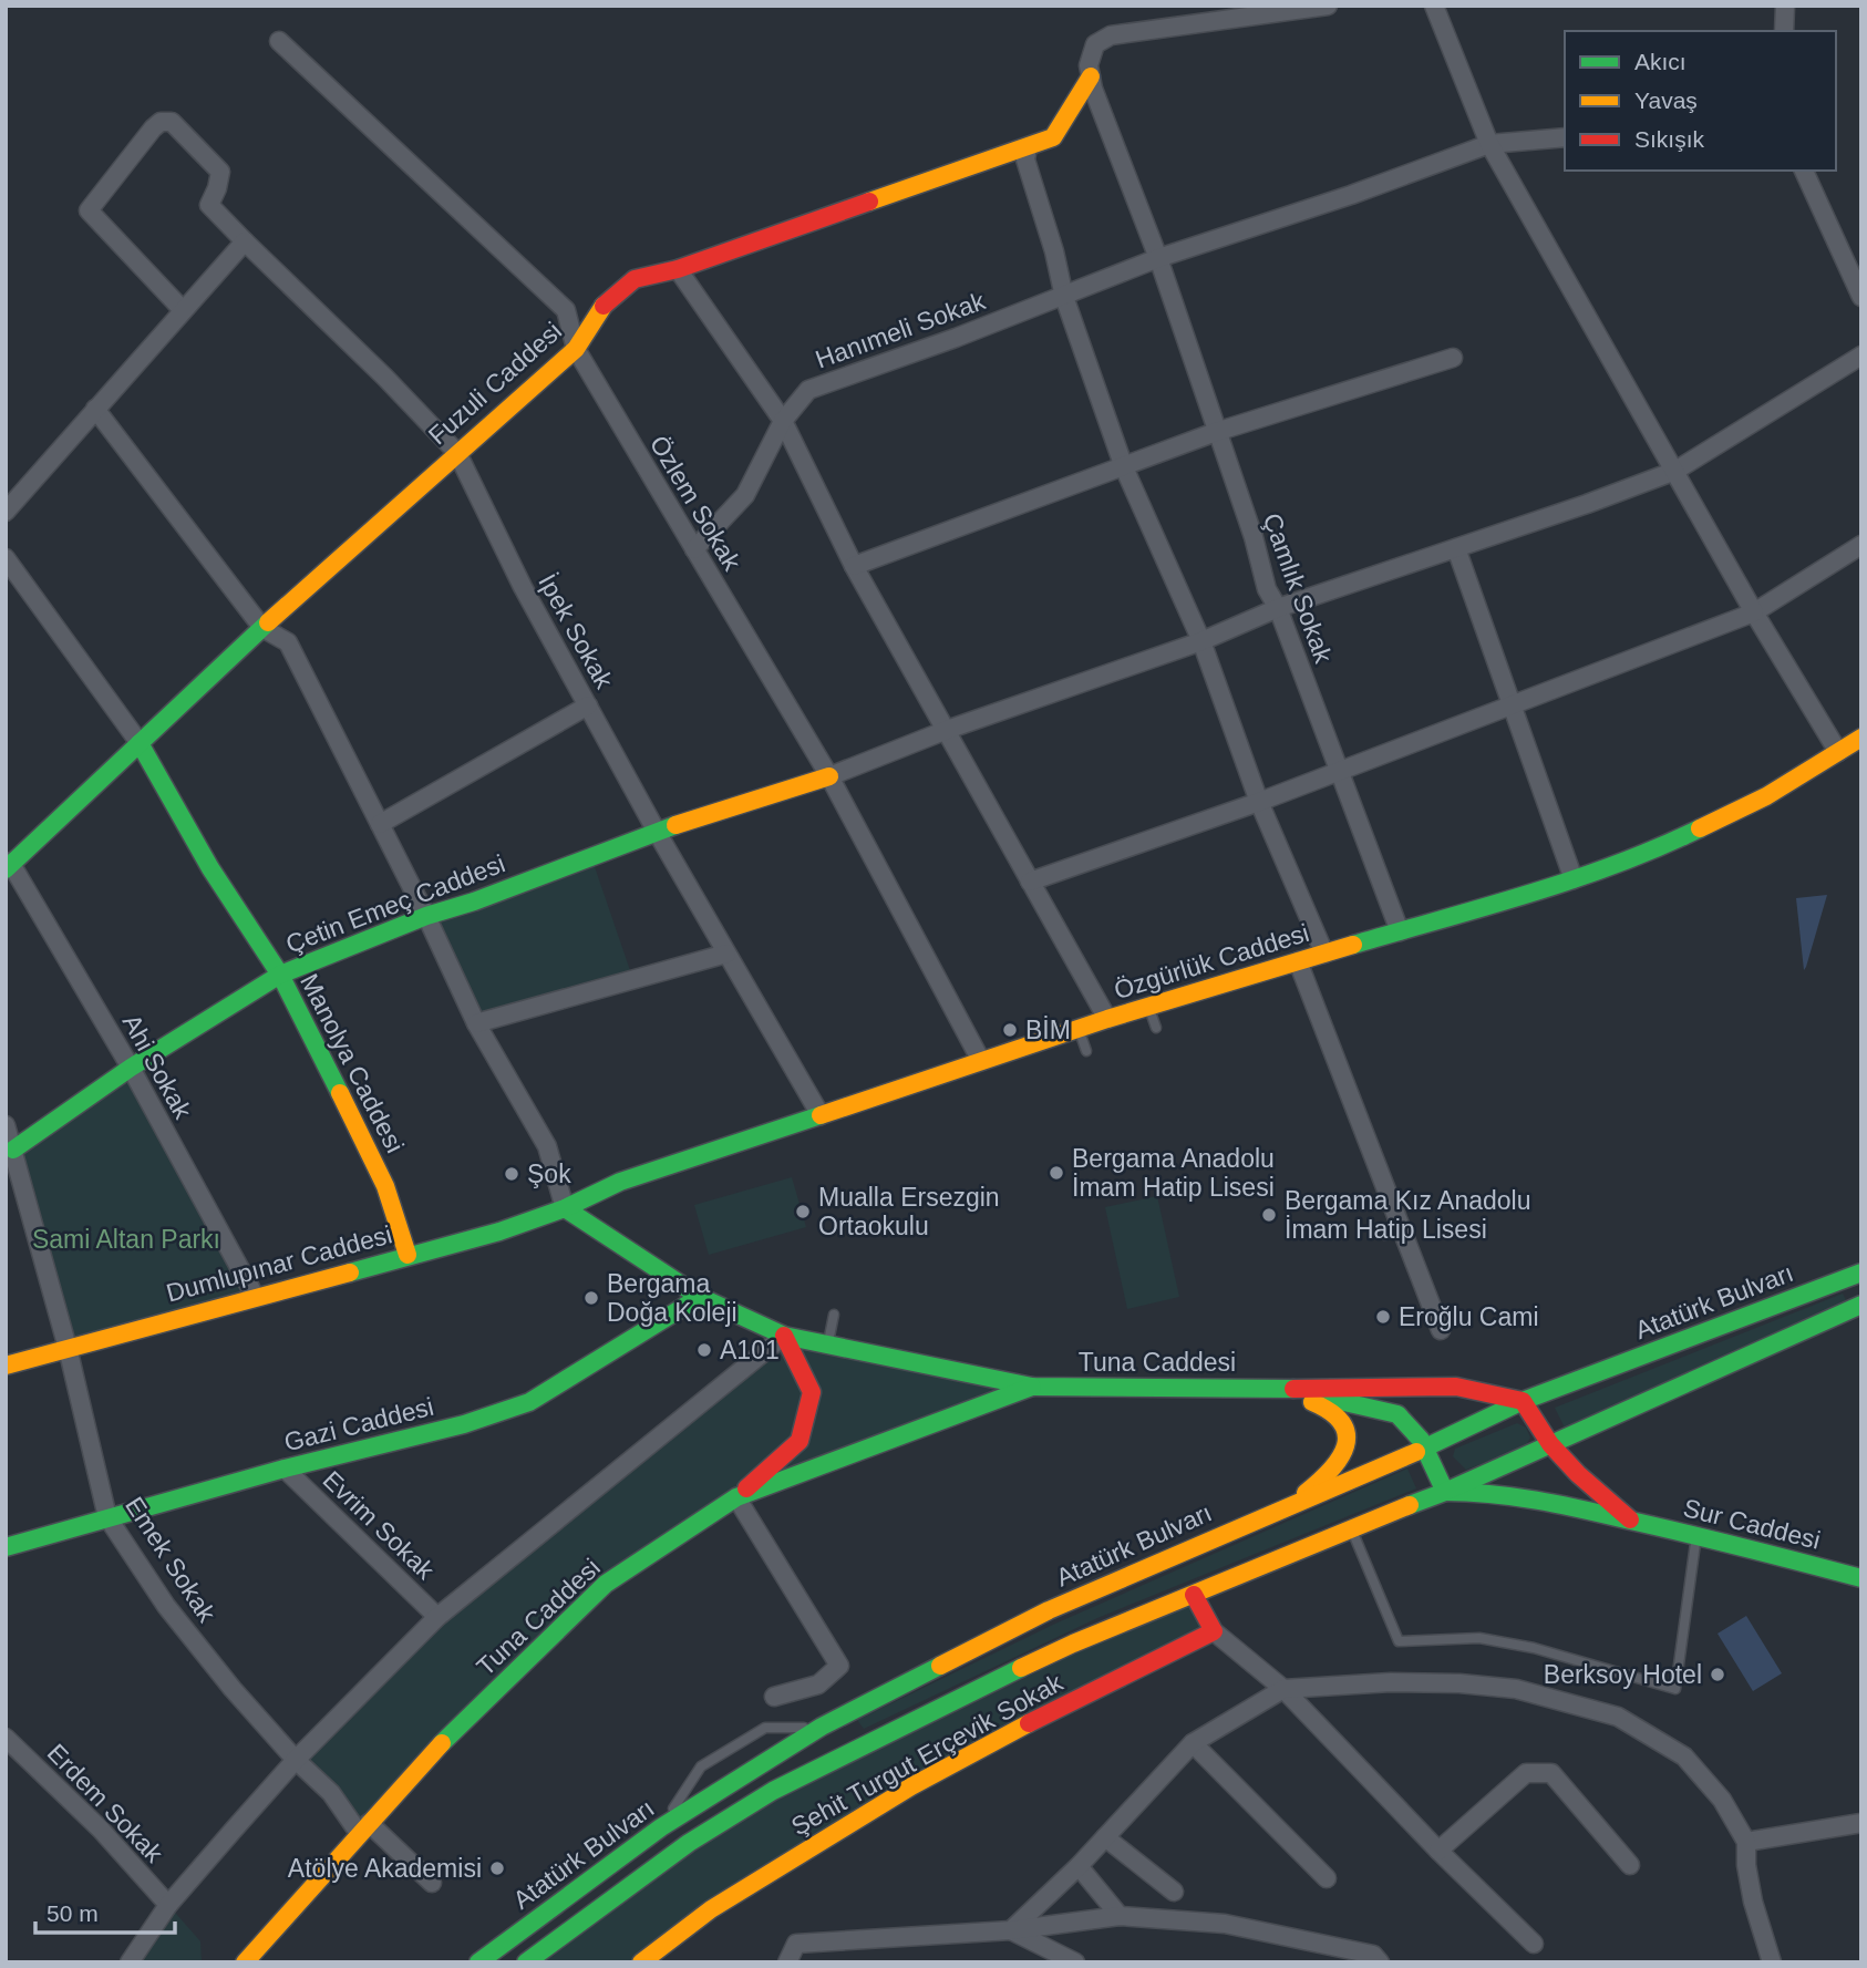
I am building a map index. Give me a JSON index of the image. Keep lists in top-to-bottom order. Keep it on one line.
{"streets":{"main road":["Fuzuli Caddesi","Çetin Emeç Caddesi","Özgürlük Caddesi","Manolya Caddesi","Dumlupınar Caddesi","Atatürk Bulvarı","Tuna Caddesi","Gazi Caddesi","Sur Caddesi","Şehit Turgut Erçevik Sokak"],"street":["Hanımeli Sokak","Özlem Sokak","Çamlık Sokak","İpek Sokak","Ahi Sokak","Evrim Sokak","Emek Sokak","Erdem Sokak"]},"crossings":[["Hanımeli Sokak","Özlem Sokak"],["Hanımeli Sokak","Çamlık Sokak"],["Fuzuli Caddesi","Özlem Sokak"],["Fuzuli Caddesi","Çamlık Sokak"],["Fuzuli Caddesi","İpek Sokak"],["Fuzuli Caddesi","Manolya Caddesi"],["Fuzuli Caddesi","Ahi Sokak"],["Özlem Sokak","Çetin Emeç Caddesi"],["Özlem Sokak","Özgürlük Caddesi"],["Çamlık Sokak","Özgürlük Caddesi"],["İpek Sokak","Çetin Emeç Caddesi"],["İpek Sokak","Özgürlük Caddesi"],["Çetin Emeç Caddesi","Manolya Caddesi"],["Çetin Emeç Caddesi","Ahi Sokak"],["Çetin Emeç Caddesi","Emek Sokak"],["Özgürlük Caddesi","Dumlupınar Caddesi"],["Özgürlük Caddesi","Tuna Caddesi"],["Manolya Caddesi","Dumlupınar Caddesi"],["Ahi Sokak","Dumlupınar Caddesi"],["Dumlupınar Caddesi","Tuna Caddesi"],["Dumlupınar Caddesi","Emek Sokak"],["Atatürk Bulvarı","Tuna Caddesi"],["Atatürk Bulvarı","Sur Caddesi"],["Tuna Caddesi","Gazi Caddesi"],["Tuna Caddesi","Sur Caddesi"],["Tuna Caddesi","Emek Sokak"],["Gazi Caddesi","Evrim Sokak"],["Gazi Caddesi","Emek Sokak"]],"parks":["Sami Altan Parkı"],"places":["BİM","Bergama Anadolu İmam Hatip Lisesi","Şok","Mualla Ersezgin Ortaokulu","Bergama Kız Anadolu İmam Hatip Lisesi","Bergama Doğa Koleji","Eroğlu Cami","A101","Berksoy Hotel","Atölye Akademisi"],"legend":["Akıcı","Yavaş","Sıkışık"],"scale_bar":"50 m"}
